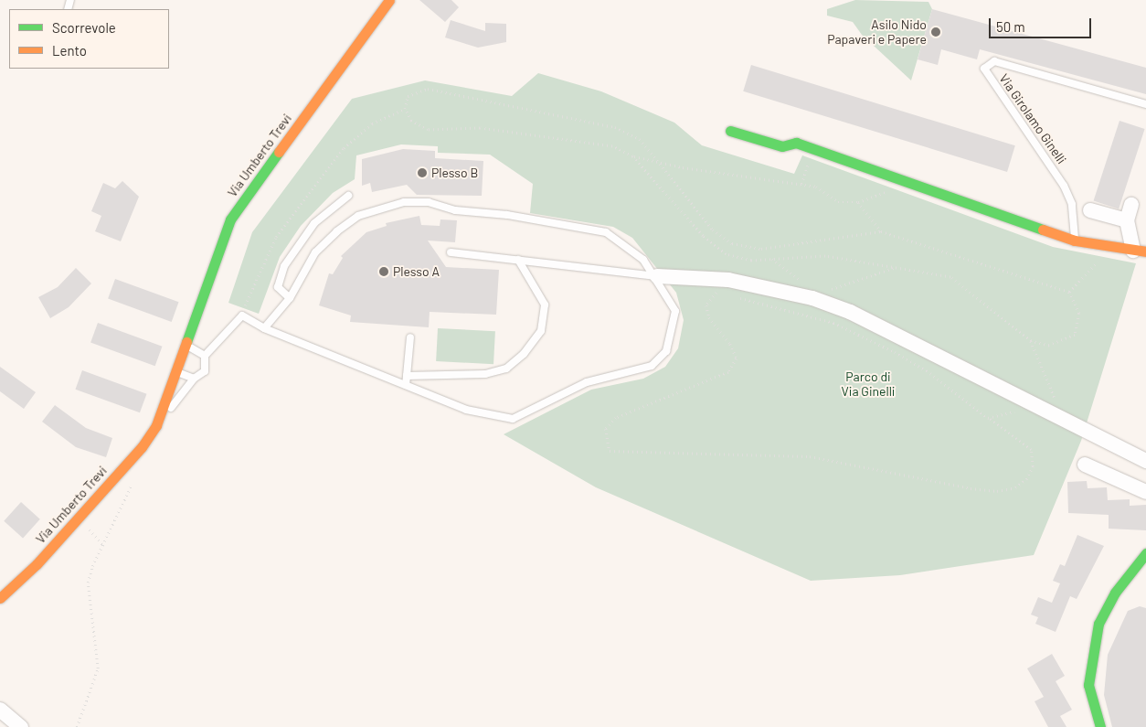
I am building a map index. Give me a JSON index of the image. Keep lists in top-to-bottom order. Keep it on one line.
{"streets":{"street":["Via Umberto Trevi"],"lane":["Via Girolamo Ginelli"]},"parks":["Parco di Via Ginelli"],"places":["Asilo Nido Papaveri e Papere","Plesso B","Plesso A"],"legend":["Scorrevole","Lento"],"scale_bar":"50 m"}
